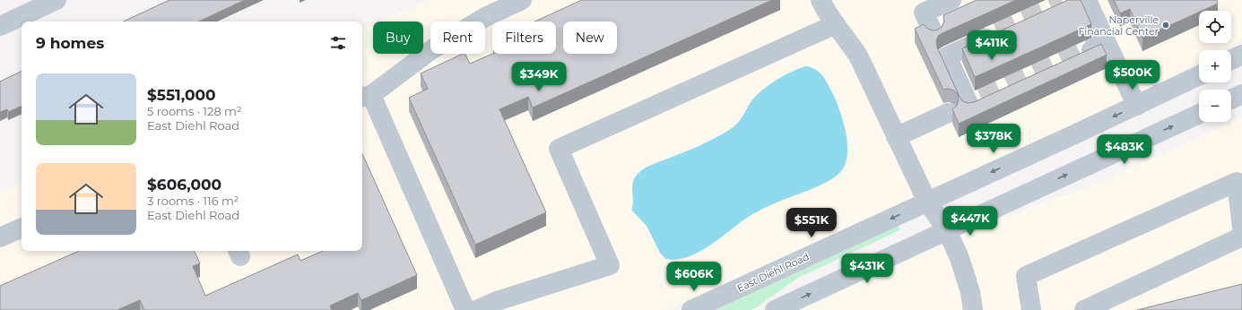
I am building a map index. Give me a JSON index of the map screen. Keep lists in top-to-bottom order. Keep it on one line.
{"streets":{"street":["East Diehl Road"]},"places":["Naperville Financial Center"],"page":{"map_buttons":["+","−"],"chip":["Buy","Rent","Filters","New"],"heading":"9 homes","price":["$411K","$500K","$349K","$378K","$483K","$447K","$551K","$431K","$606K"],"list":[{"name":"$551,000","note":"5 rooms · 128 m² · East Diehl Road"},{"name":"$606,000","note":"3 rooms · 116 m² · East Diehl Road"}]}}
